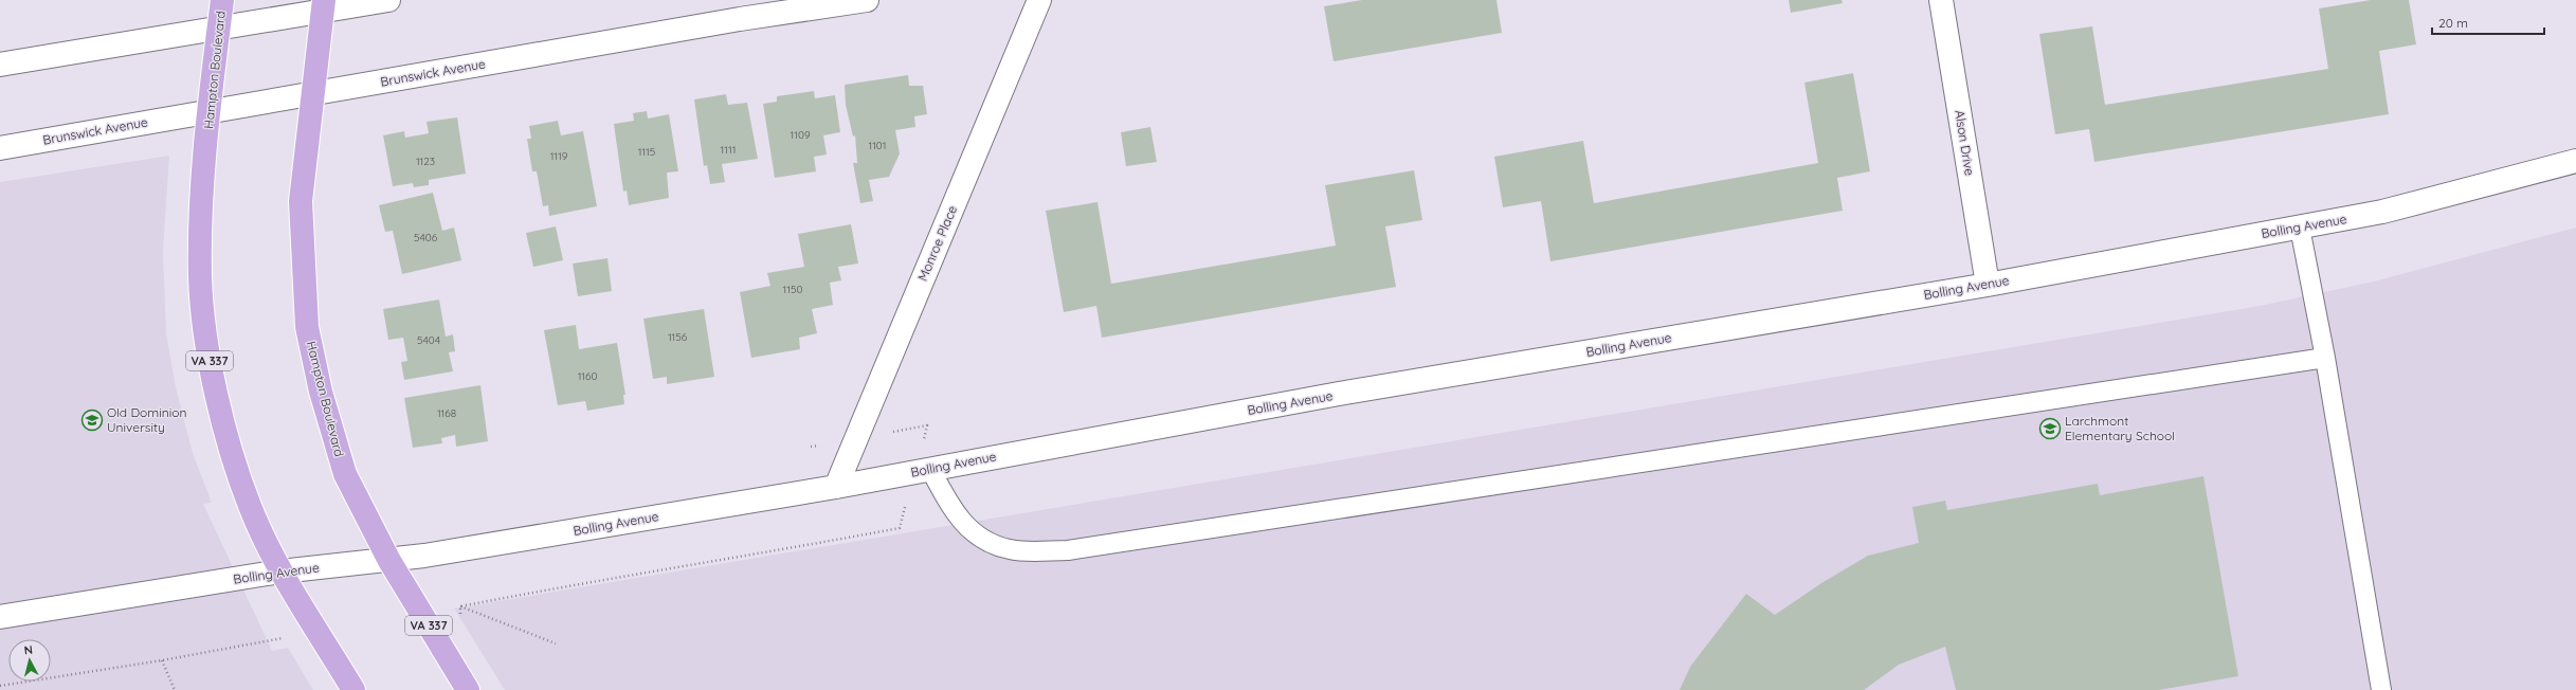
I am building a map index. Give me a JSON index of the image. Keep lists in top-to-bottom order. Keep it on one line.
{"streets":{"main road":["Hampton Boulevard","VA 337"],"street":["Brunswick Avenue","Alson Drive","Bolling Avenue","Monroe Place"]},"crossings":[["Hampton Boulevard","Brunswick Avenue"],["Hampton Boulevard","Bolling Avenue"],["Alson Drive","Bolling Avenue"],["Bolling Avenue","Monroe Place"]],"places":{"school or university":["Old Dominion University","Larchmont Elementary School"]},"house_numbers":["1109","1101","1111","1115","1119","1123","5406","1150","1156","5404","1160","1168"],"scale_bar":"20 m","north":"top"}
